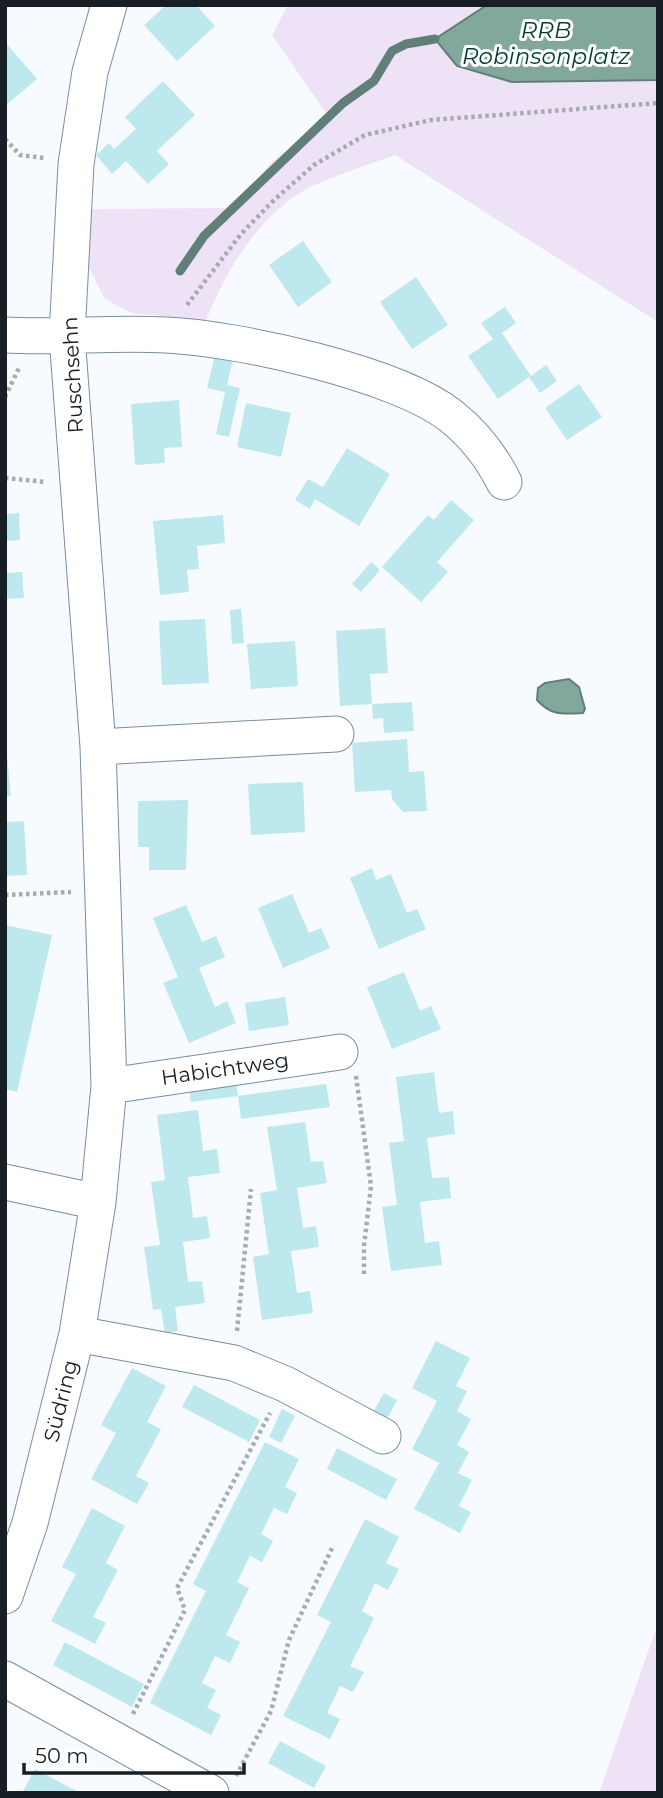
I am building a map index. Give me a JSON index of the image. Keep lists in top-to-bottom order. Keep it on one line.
{"streets":{"street":["Ruschsehn","Habichtweg","Südring"]},"crossings":[["Ruschsehn","Südring"],["Habichtweg","Südring"]],"water":["RRB Robinsonplatz"],"scale_bar":"50 m"}
